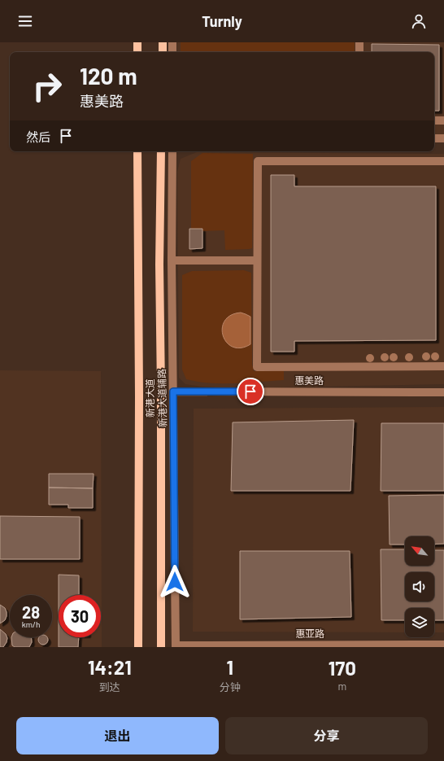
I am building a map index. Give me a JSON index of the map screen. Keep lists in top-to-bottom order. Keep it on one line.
{"streets":{"main road":["新港大道"],"street":["惠美路","新港大道辅路","惠亚路"]},"crossings":[["惠美路","新港大道辅路"],["新港大道辅路","惠亚路"]],"north":"top left","page":{"header":"Turnly","turn":["120 m","惠美路"],"then":"然后","speed":"28 km/h","limit":"30","eta":["14:21","到达","1","分钟","170","m"],"buttons":["退出","分享"]}}
